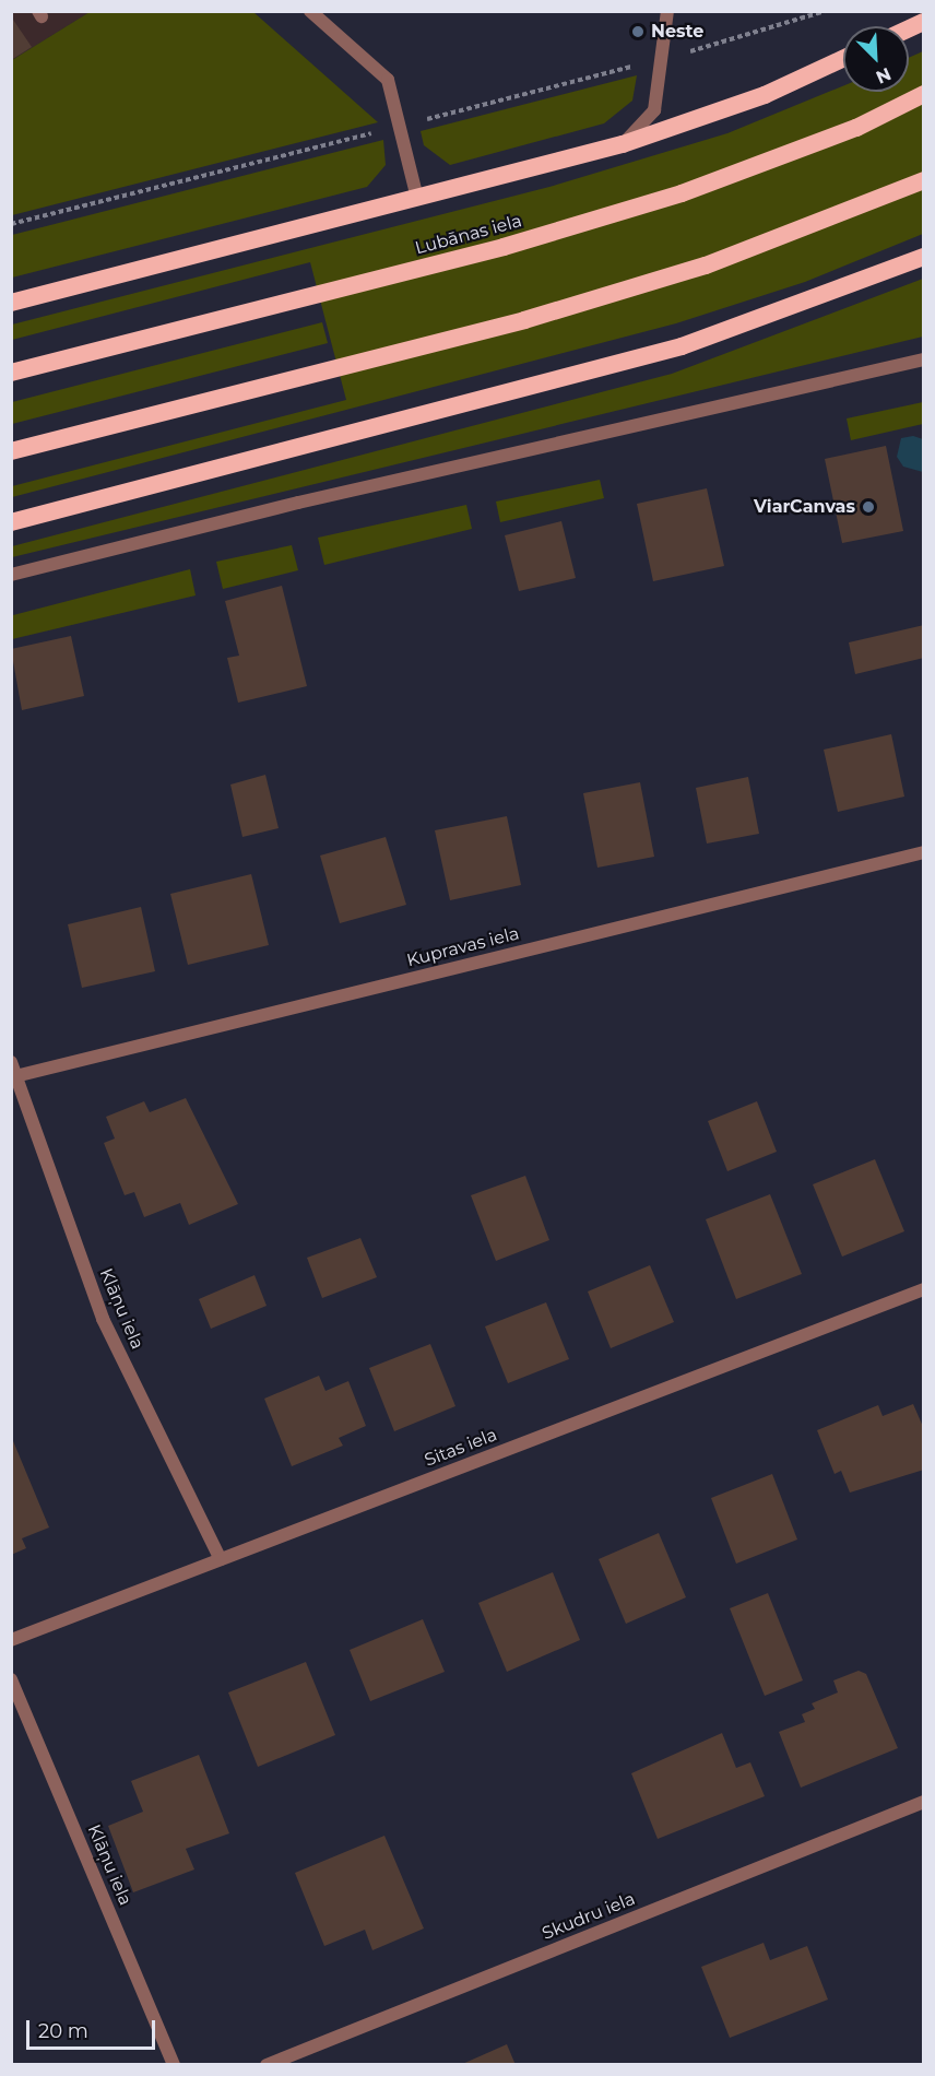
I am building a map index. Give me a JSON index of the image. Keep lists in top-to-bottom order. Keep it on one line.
{"streets":{"highway":["Lubānas iela"],"street":["Kupravas iela","Klāņu iela","Sitas iela","Skudru iela"]},"crossings":[["Kupravas iela","Klāņu iela"],["Klāņu iela","Sitas iela"]],"places":["Neste","ViarCanvas"],"scale_bar":"20 m","north":"bottom right"}
